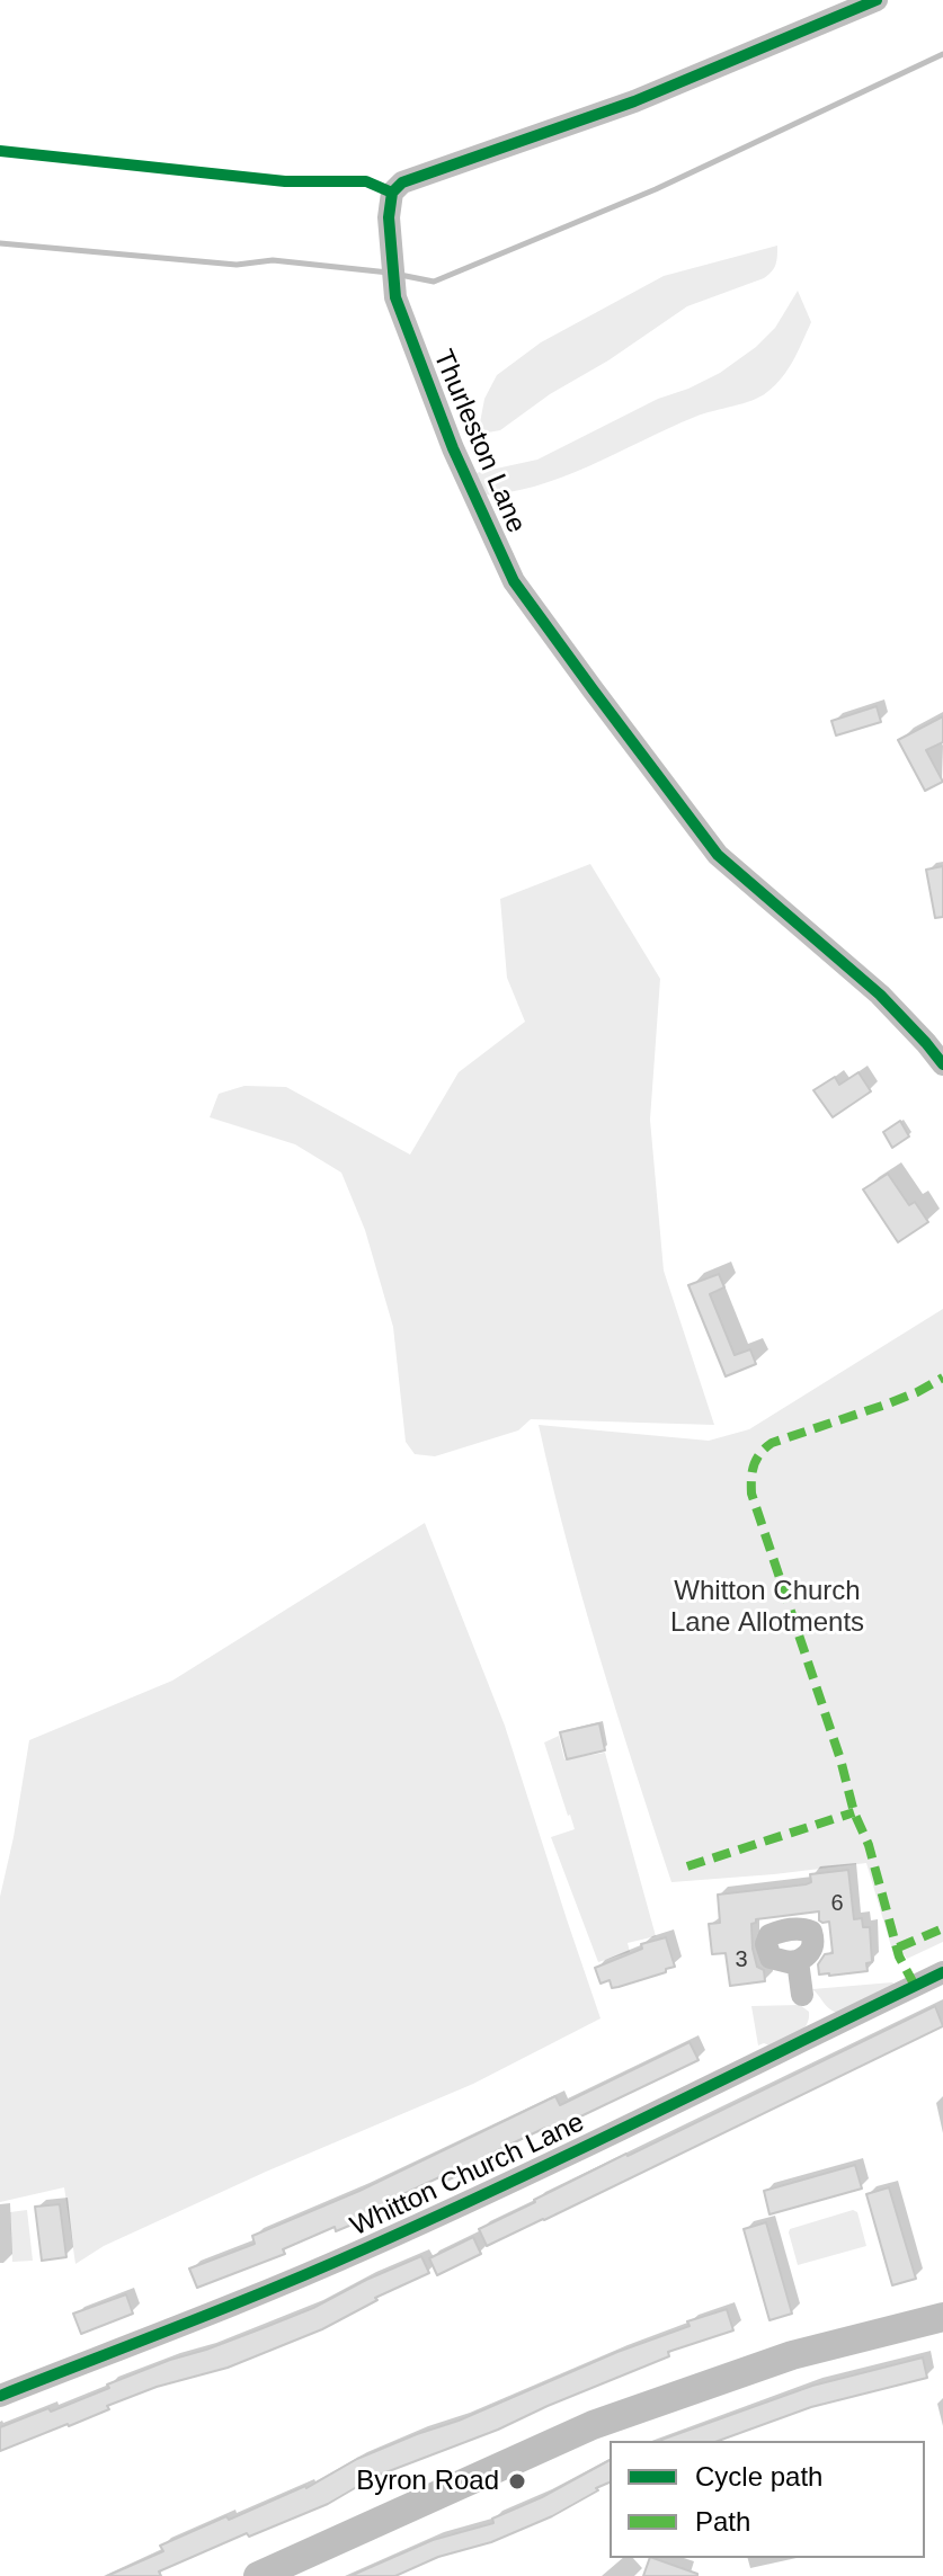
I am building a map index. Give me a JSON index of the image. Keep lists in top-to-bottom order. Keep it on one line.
{"streets":{"street":["Thurleston Lane","Whitton Church Lane"]},"parks":["Whitton Church Lane Allotments"],"places":["Byron Road"],"house_numbers":["6","3"],"legend":["Cycle path","Path"]}
